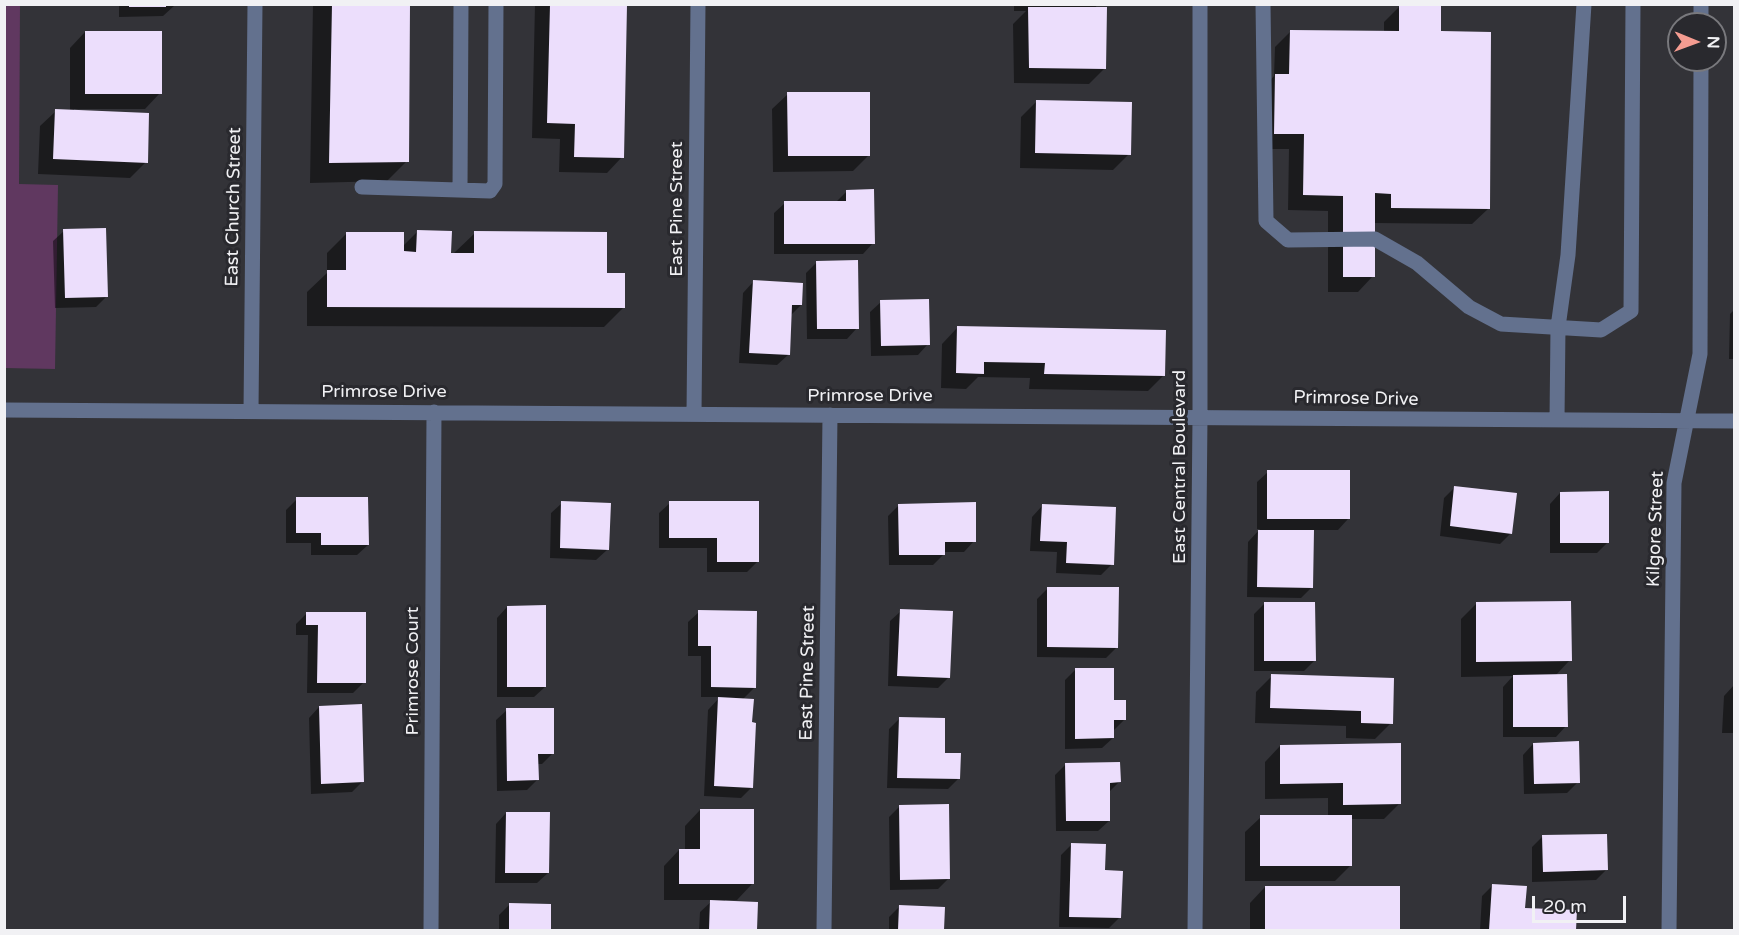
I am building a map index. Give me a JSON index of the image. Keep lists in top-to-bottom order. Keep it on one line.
{"streets":{"street":["East Church Street","East Pine Street","Primrose Drive","East Central Boulevard","Kilgore Street","Primrose Court"]},"crossings":[["East Church Street","Primrose Drive"],["East Pine Street","Primrose Drive"],["Primrose Drive","East Central Boulevard"],["Primrose Drive","Kilgore Street"],["Primrose Drive","Primrose Court"]],"scale_bar":"20 m","north":"right"}
